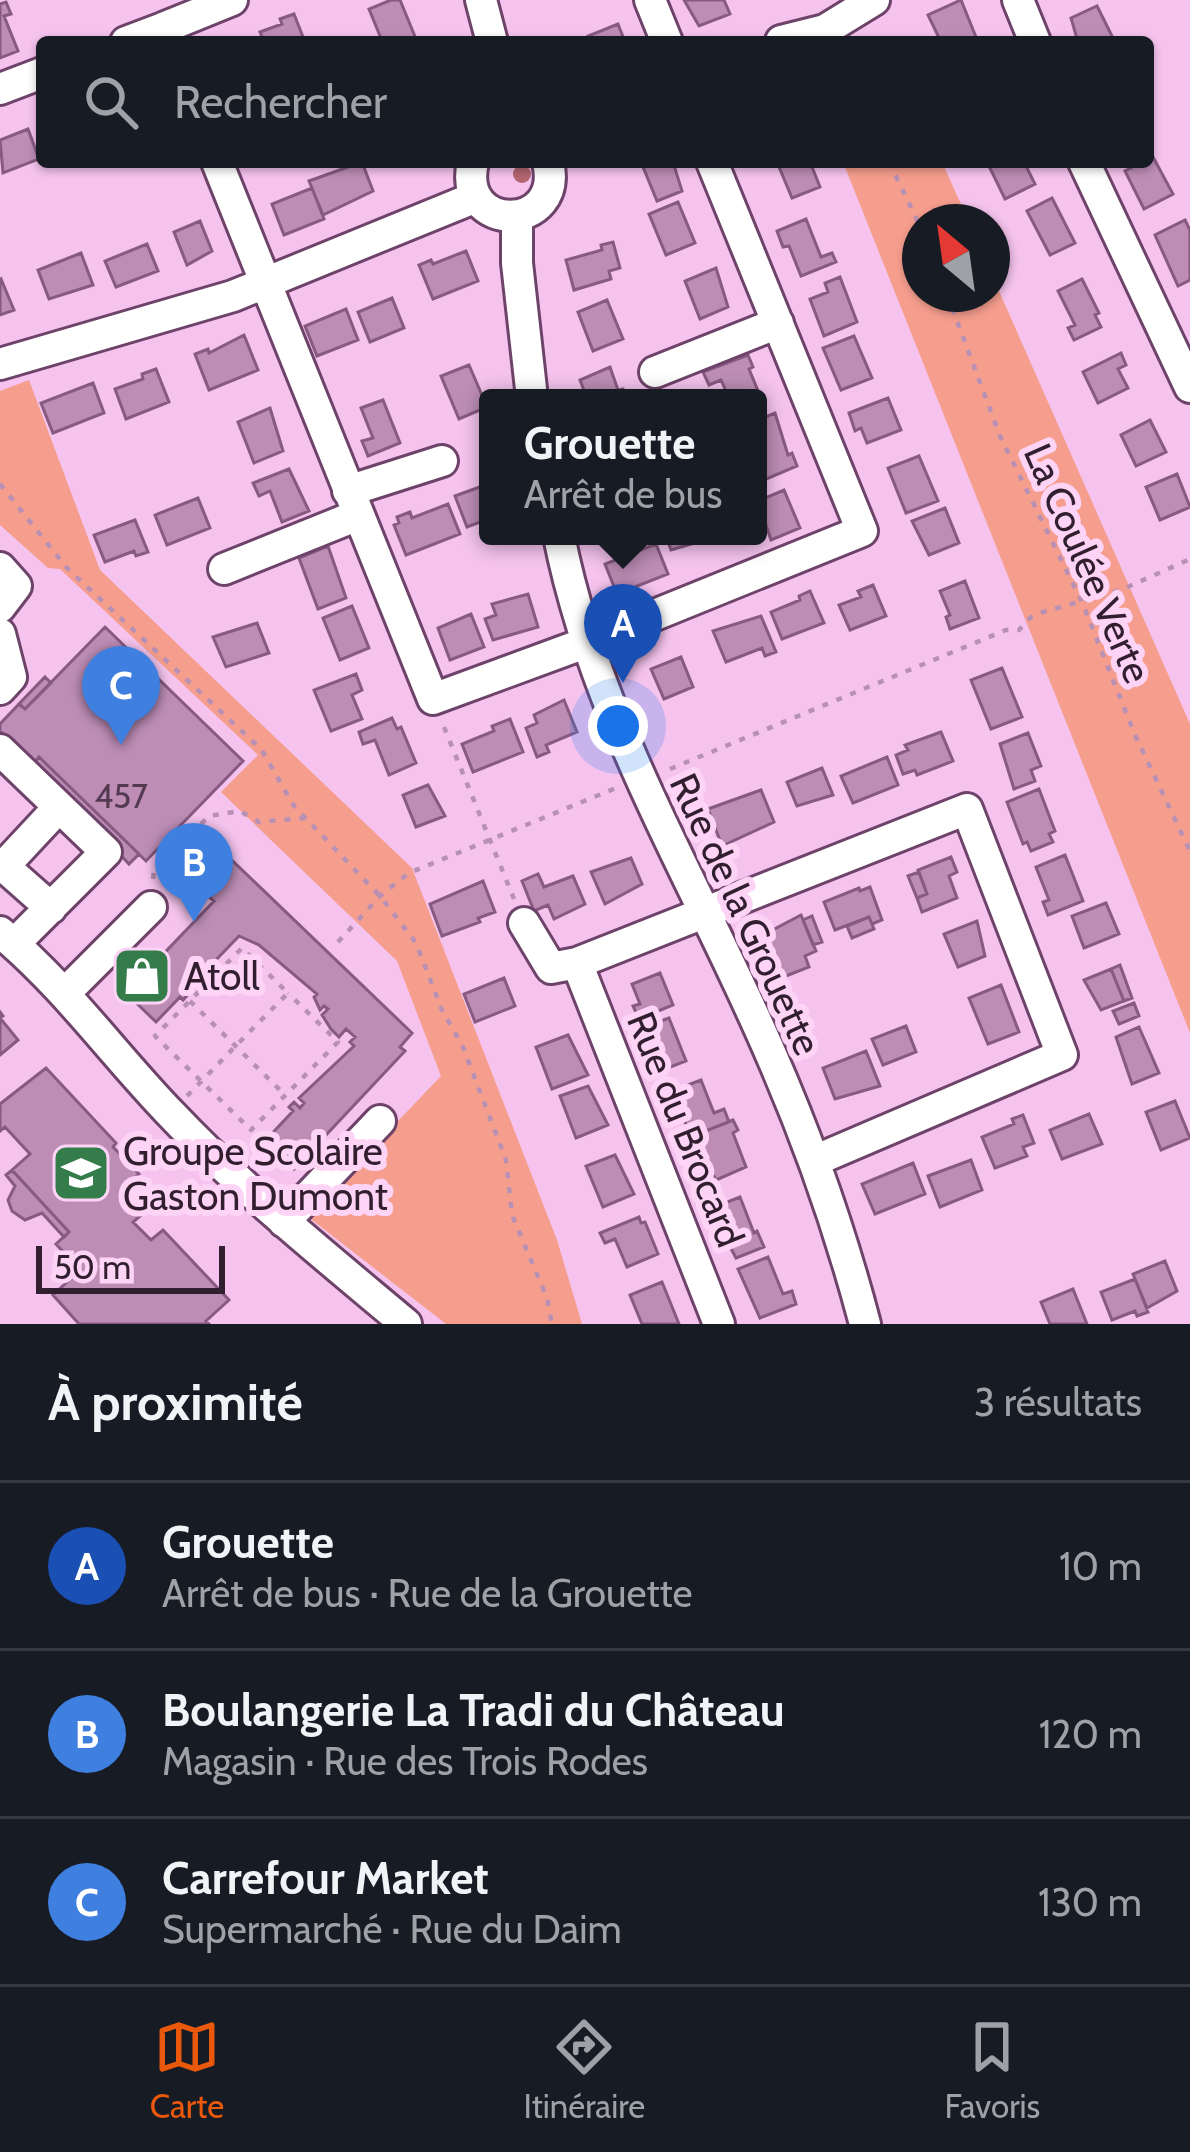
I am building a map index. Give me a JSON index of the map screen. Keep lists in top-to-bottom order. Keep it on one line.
{"streets":{"street":["Rue de la Grouette","Rue du Brocard"],"path":["La Coulée Verte"]},"places":{"shop":["Atoll"],"school or university":["Groupe Scolaire Gaston Dumont"]},"house_numbers":["457"],"scale_bar":"50 m","north":"top left","page":{"search":"Rechercher","popup":["Grouette","Arrêt de bus"],"pins":["A","C","B"],"scale":"50 m","heading":["À proximité","3 résultats"],"list":[{"mark":"A","name":"Grouette","note":"Arrêt de bus · Rue de la Grouette","value":"10 m"},{"mark":"B","name":"Boulangerie La Tradi du Château","note":"Magasin · Rue des Trois Rodes","value":"120 m"},{"mark":"C","name":"Carrefour Market","note":"Supermarché · Rue du Daim","value":"130 m"}],"nav":["Carte","Itinéraire","Favoris"]}}
